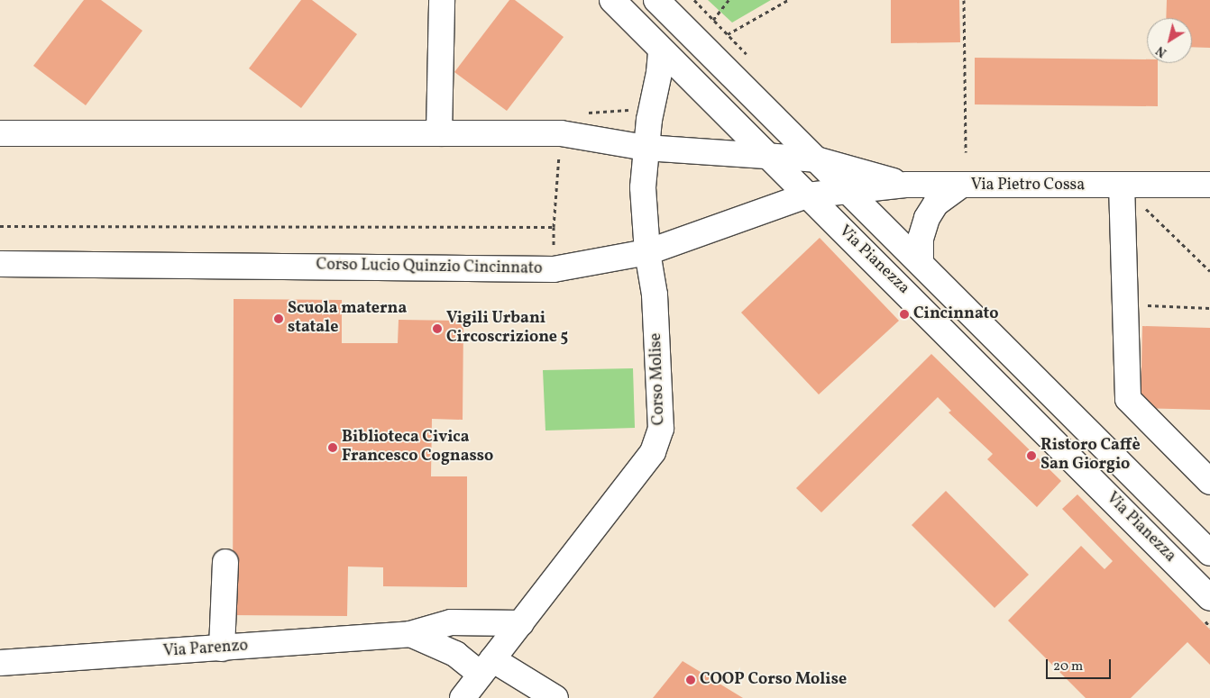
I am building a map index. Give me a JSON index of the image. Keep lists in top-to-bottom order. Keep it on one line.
{"streets":{"street":["Via Pietro Cossa","Via Pianezza","Corso Lucio Quinzio Cincinnato","Corso Molise","Via Parenzo"]},"crossings":[["Via Pietro Cossa","Via Pianezza"],["Via Pietro Cossa","Corso Lucio Quinzio Cincinnato"],["Via Pianezza","Corso Lucio Quinzio Cincinnato"],["Via Pianezza","Corso Molise"],["Corso Lucio Quinzio Cincinnato","Corso Molise"],["Corso Molise","Via Parenzo"]],"places":["Cincinnato","Scuola materna statale","Vigili Urbani Circoscrizione 5","Biblioteca Civica Francesco Cognasso","Ristoro Caffè San Giorgio","COOP Corso Molise"],"scale_bar":"20 m","north":"bottom left"}
